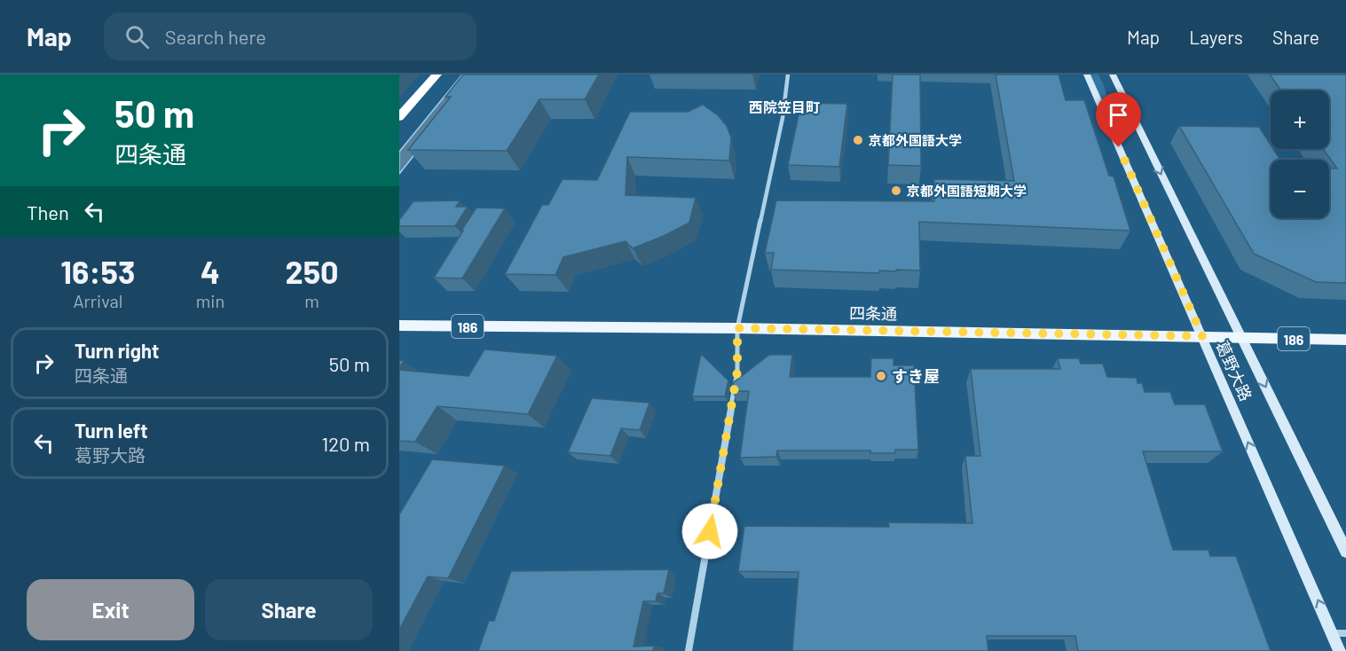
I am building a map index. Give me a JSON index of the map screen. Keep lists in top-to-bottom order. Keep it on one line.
{"streets":{"main road":["四条通","186"],"street":["葛野大路"]},"crossings":[["四条通","葛野大路"]],"districts":["西院笠目町"],"places":["京都外国語大学","京都外国語短期大学","すき屋"],"page":{"header":"Map","search":"Search here","nav":["Map","Layers","Share"],"turn":["50 m","四条通"],"map_buttons":["+","−"],"then":"Then","eta":["16:53","Arrival","4","min","250","m"],"list":[{"name":"Turn right","note":"四条通","value":"50 m"},{"name":"Turn left","note":"葛野大路","value":"120 m"}],"buttons":["Exit","Share"]}}
